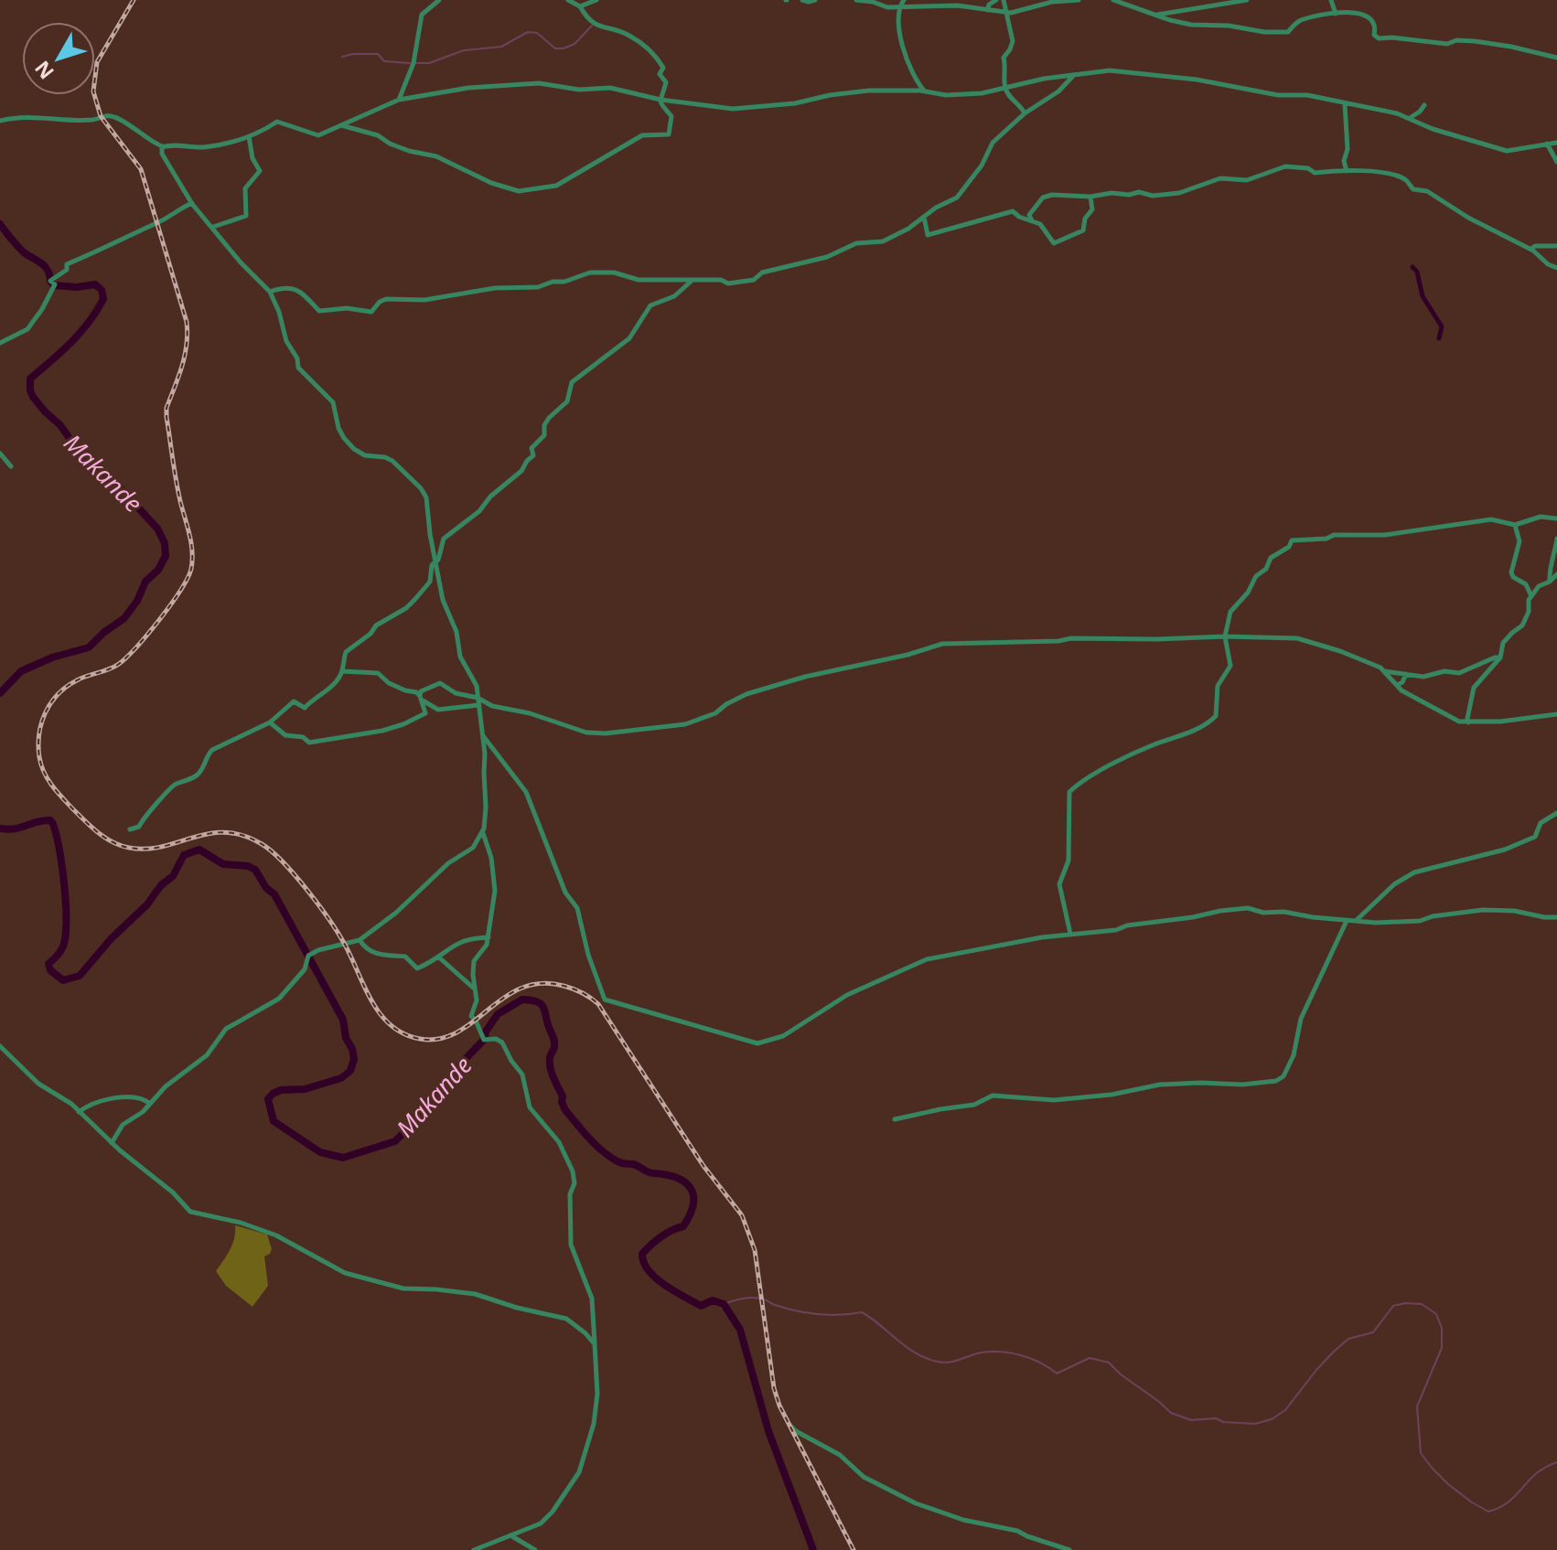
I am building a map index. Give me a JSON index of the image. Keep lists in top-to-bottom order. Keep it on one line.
{"water":["Makande"],"north":"bottom left"}
